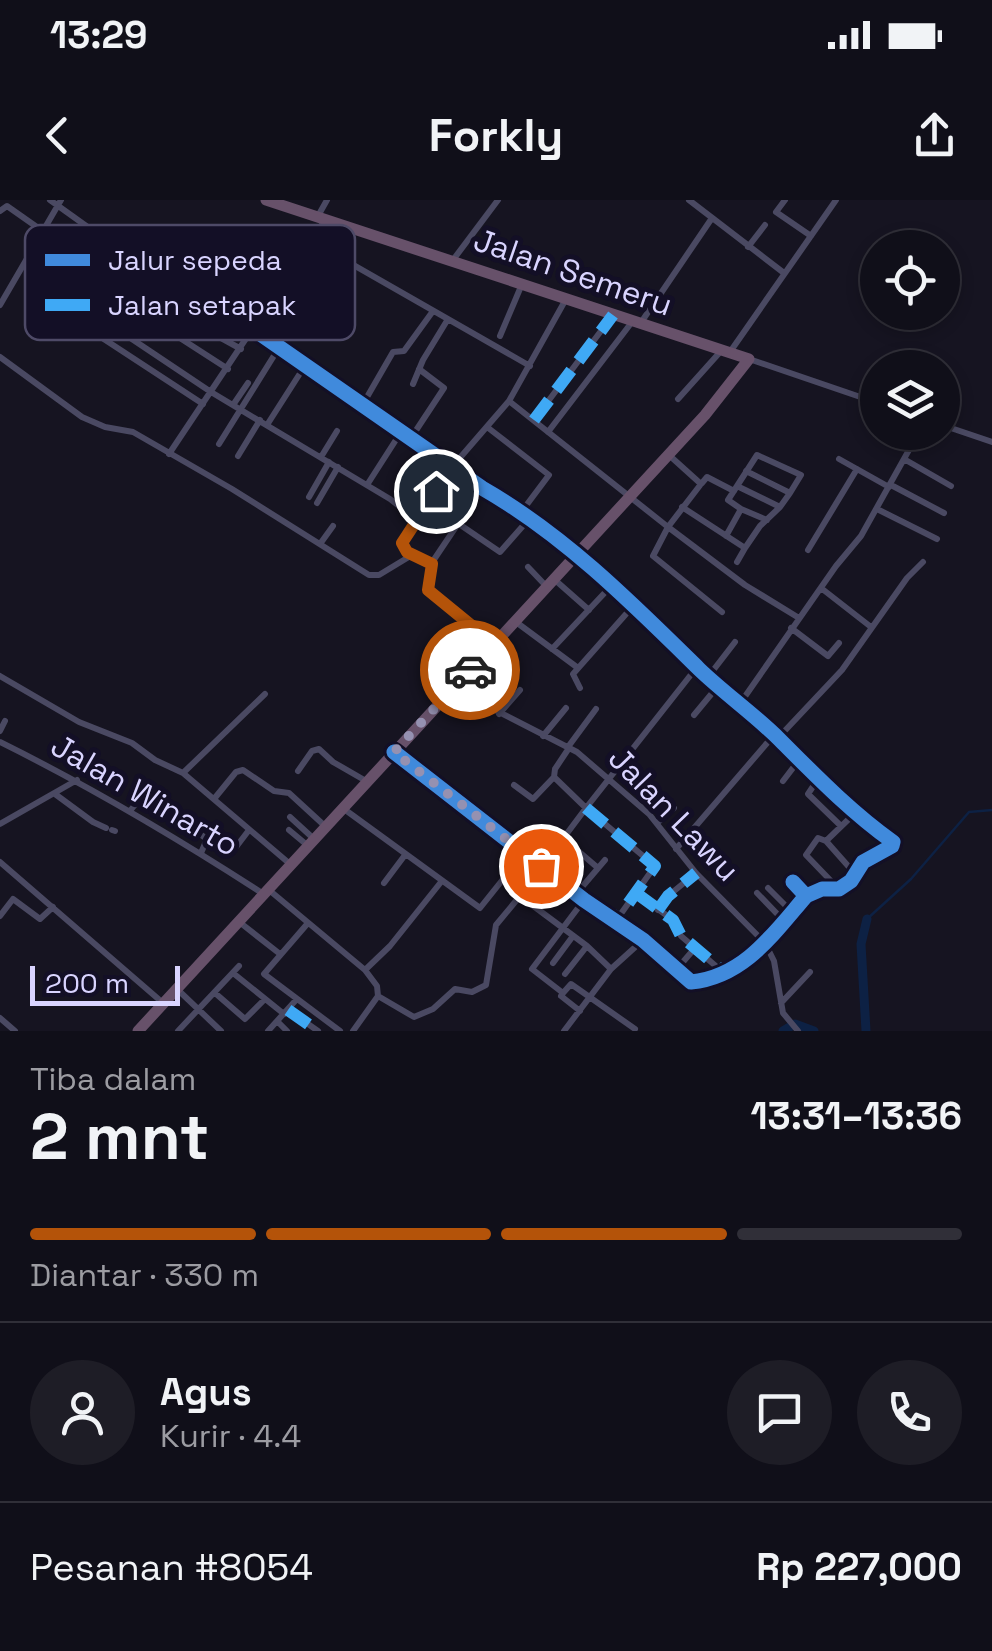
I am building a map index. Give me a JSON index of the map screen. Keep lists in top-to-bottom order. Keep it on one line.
{"streets":{"highway":["Jalan Semeru"],"street":["Jalan Winarto","Jalan Lawu"]},"legend":["Jalur sepeda","Jalan setapak"],"scale_bar":"200 m","page":{"status":"13:29","header":"Forkly","scale":"200 m","heading":["2 mnt","Tiba dalam","13:31–13:36"],"panel":["Agus","Kurir · 4.4","Pesanan #8054","Rp 227,000"],"bar":"Diantar · 330 m"}}
